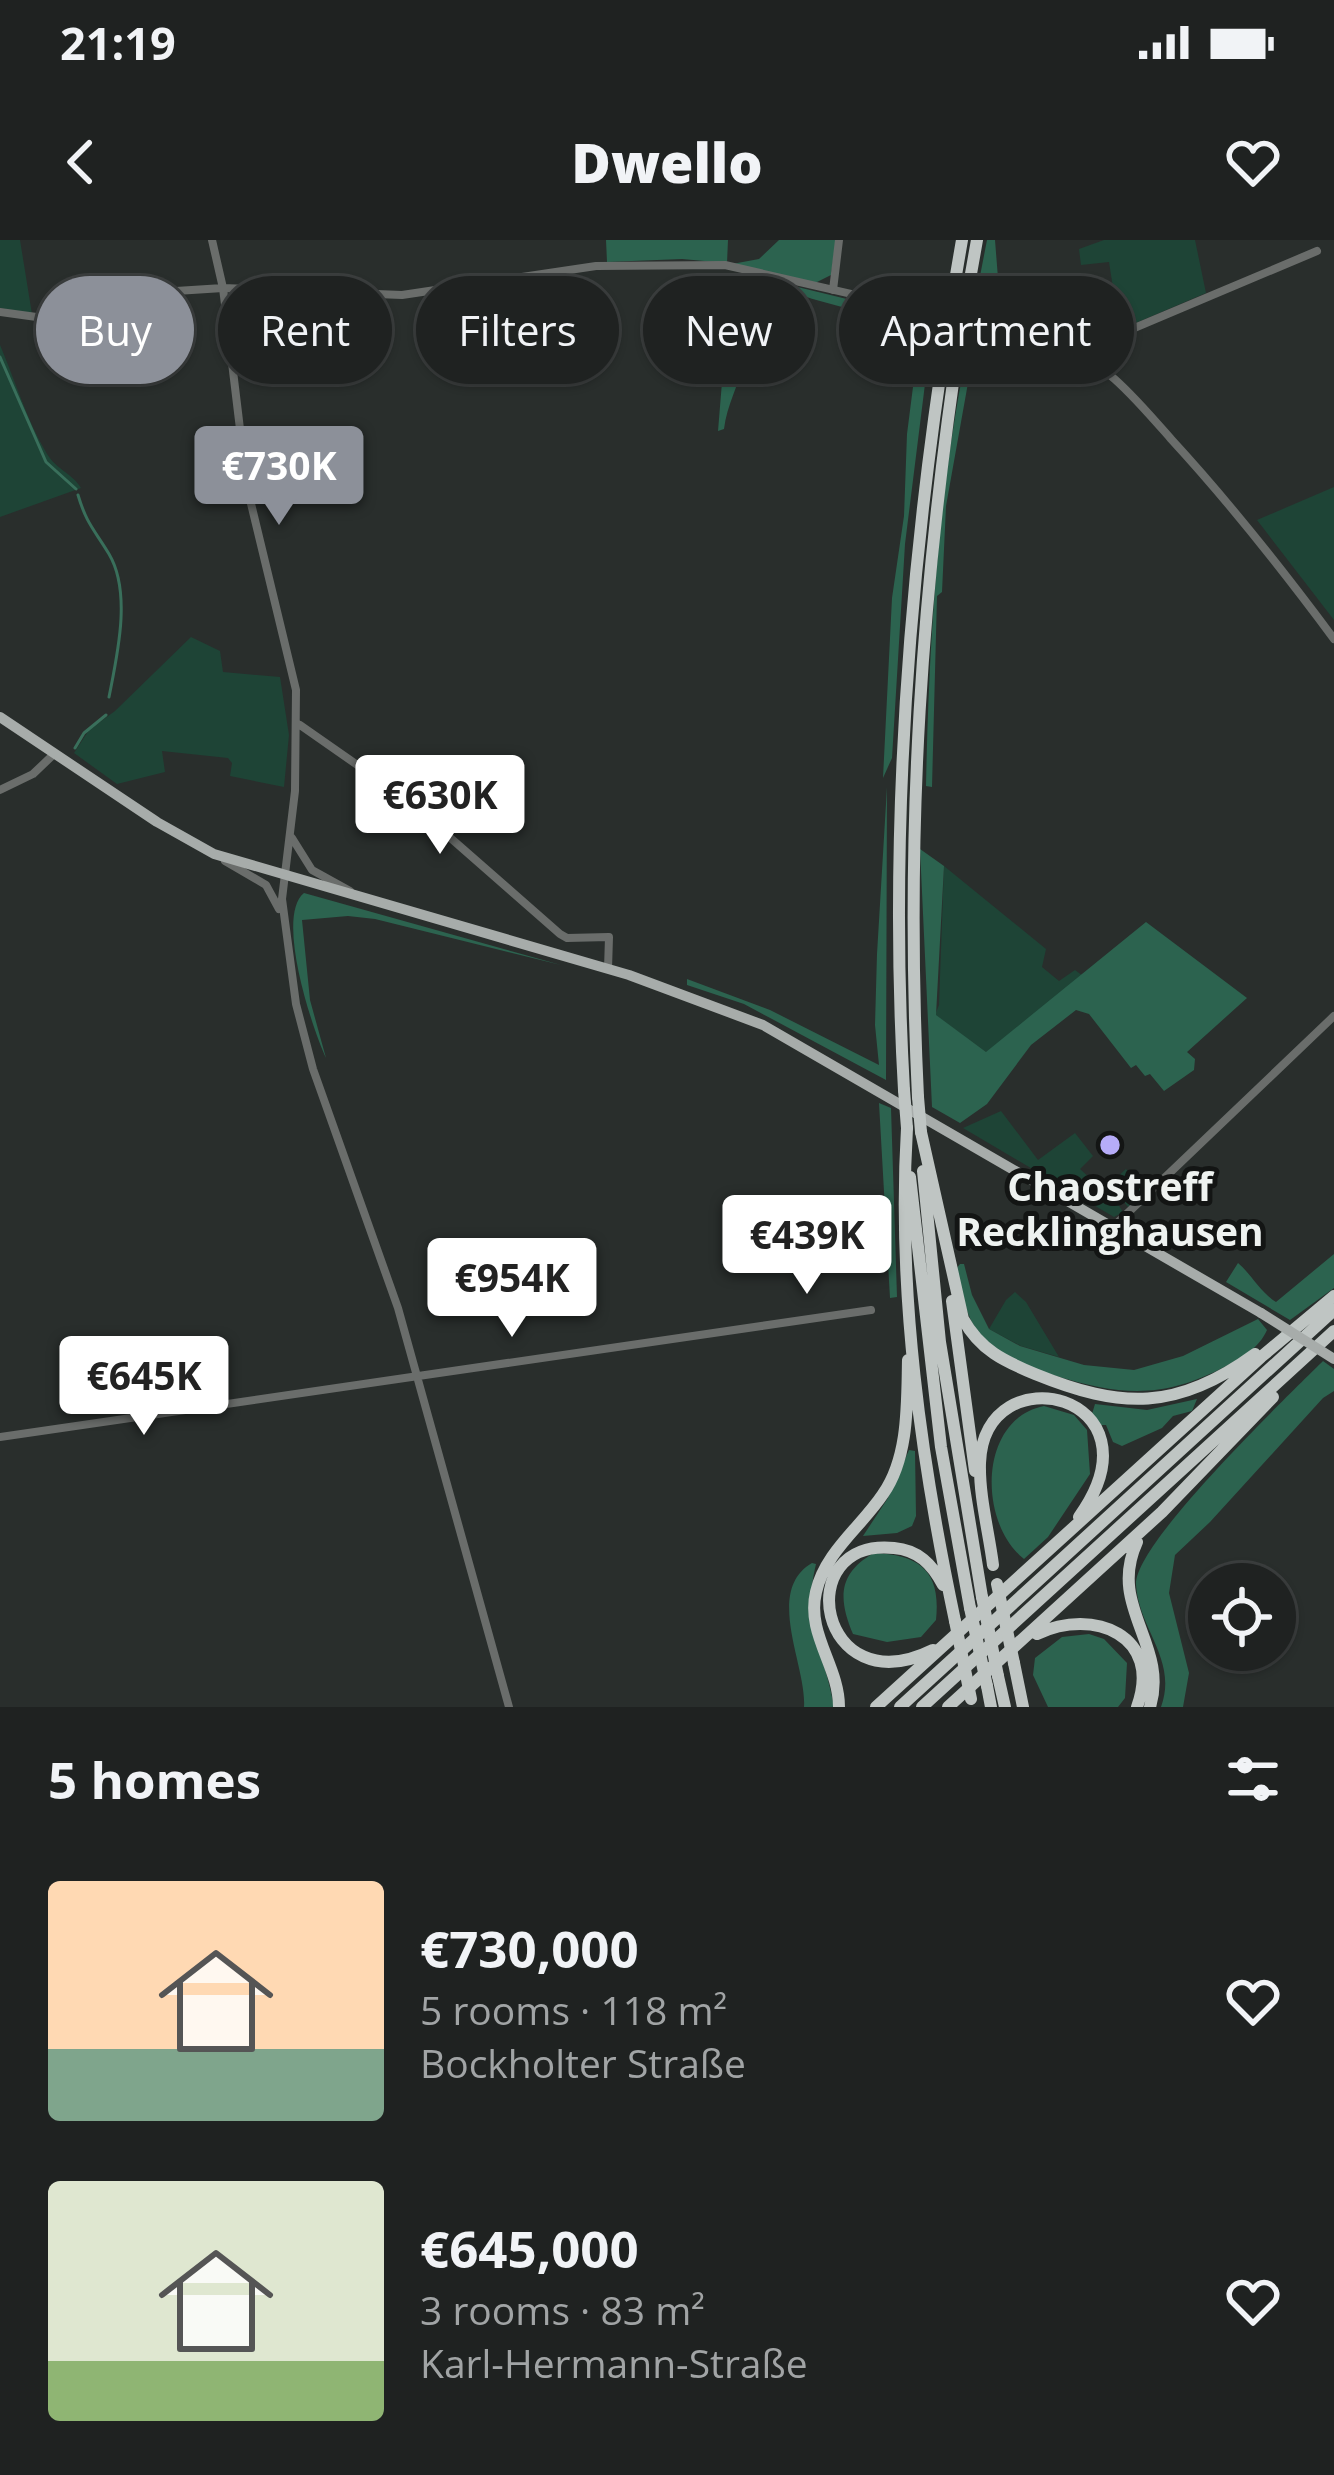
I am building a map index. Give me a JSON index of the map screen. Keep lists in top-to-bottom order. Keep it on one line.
{"places":["Chaostreff Recklinghausen"],"page":{"status":"21:19","header":"Dwello","chip":["Buy","Rent","Filters","New","Apartment"],"price":["€730K","€630K","€439K","€954K","€645K"],"heading":"5 homes","list":[{"name":"€730,000","note":"5 rooms · 118 m² · Bockholter Straße"},{"name":"€645,000","note":"3 rooms · 83 m² · Karl-Hermann-Straße"}]}}
